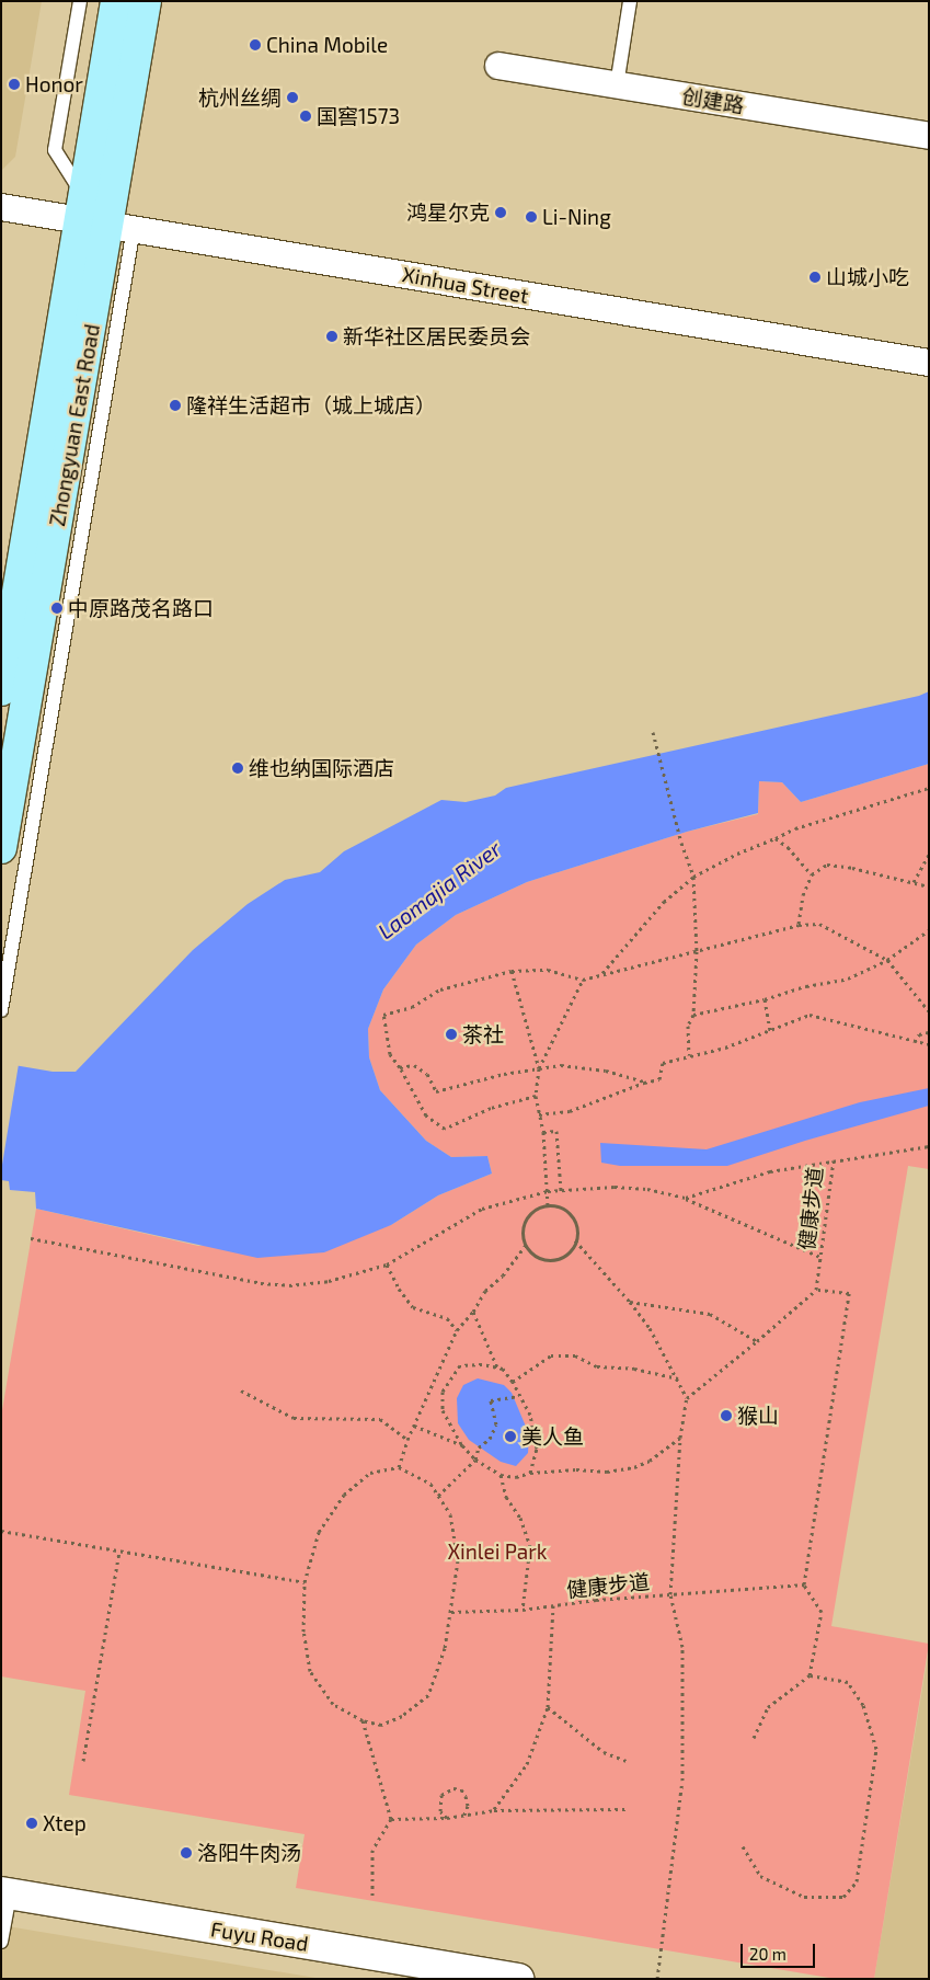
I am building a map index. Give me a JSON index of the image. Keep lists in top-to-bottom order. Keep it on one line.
{"streets":{"main road":["Zhongyuan East Road"],"street":["创建路","Xinhua Street","Fuyu Road"],"path":["健康步道"]},"crossings":[["Xinhua Street","Zhongyuan East Road"]],"water":["Laomajia River"],"parks":["Xinlei Park"],"places":["China Mobile","Honor","杭州丝绸","国窖1573","鸿星尔克","Li-Ning","山城小吃","新华社区居民委员会","隆祥生活超市（城上城店）","中原路茂名路口","维也纳国际酒店","茶社","猴山","美人鱼","Xtep","洛阳牛肉汤"],"scale_bar":"20 m"}
